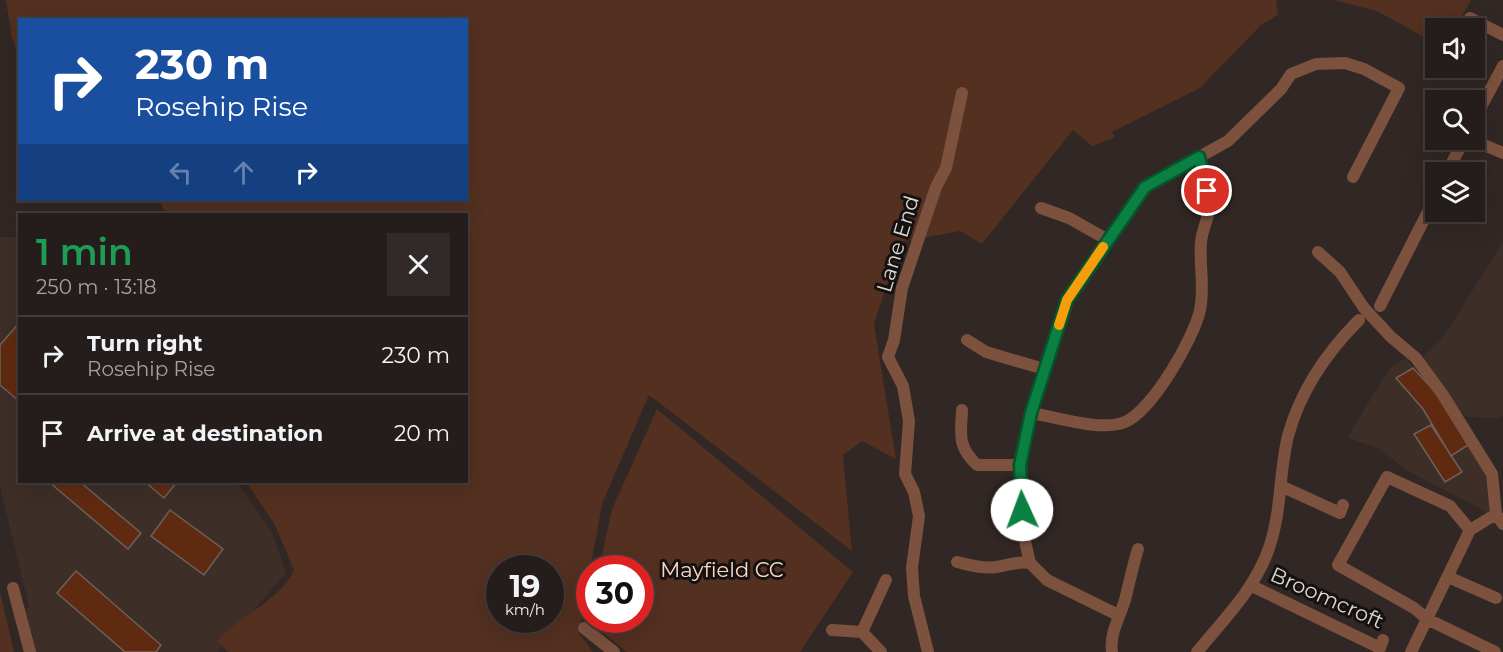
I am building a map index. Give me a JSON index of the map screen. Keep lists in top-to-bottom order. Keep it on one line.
{"streets":{"street":["Lane End","Broomcroft"]},"parks":["Mayfield CC"],"page":{"turn":["230 m","Rosehip Rise"],"heading":["1 min","250 m · 13:18"],"list":[{"name":"Turn right","note":"Rosehip Rise","value":"230 m"},{"name":"Arrive at destination","value":"20 m"}],"speed":"19 km/h","limit":"30"}}
